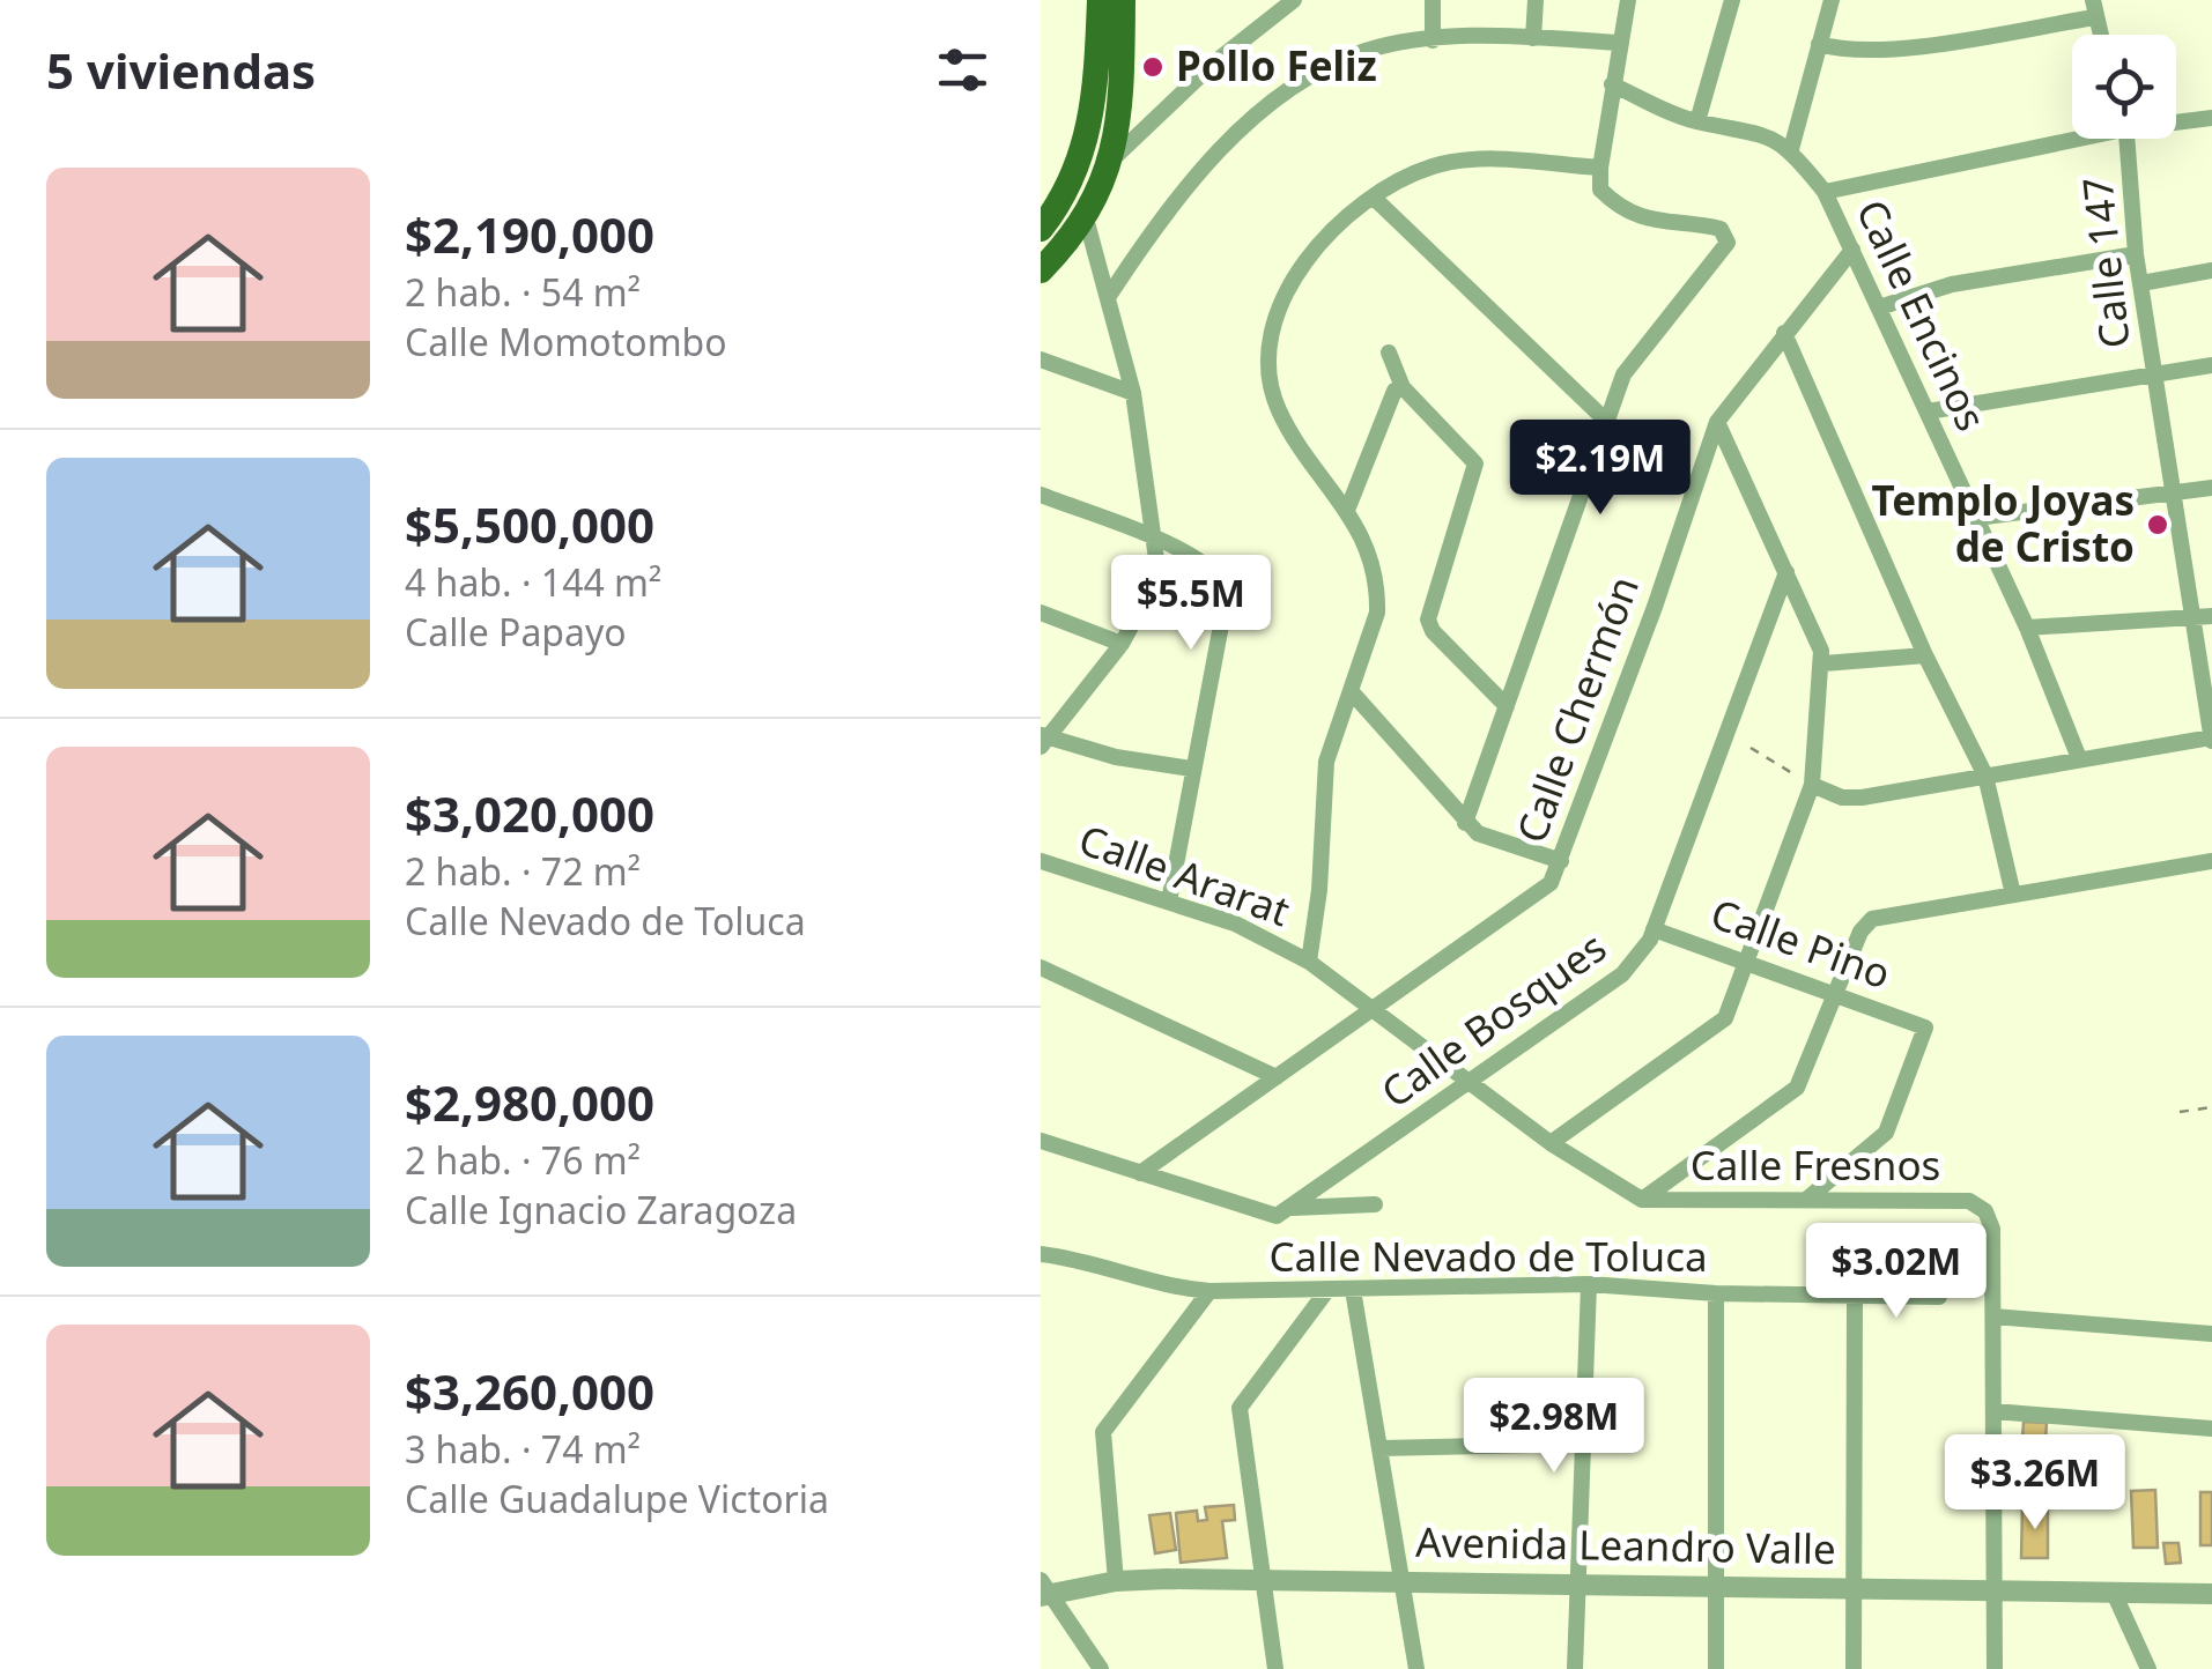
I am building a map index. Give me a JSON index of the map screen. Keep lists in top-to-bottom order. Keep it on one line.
{"streets":{"street":["Calle 147","Calle Encinos","Calle Chermón","Calle Ararat","Calle Pino","Calle Bosques","Calle Fresnos","Calle Nevado de Toluca","Avenida Leandro Valle"]},"crossings":[["Calle Encinos","Calle Chermón"],["Calle Chermón","Calle Ararat"],["Calle Ararat","Calle Bosques"],["Calle Ararat","Calle Fresnos"],["Calle Pino","Calle Bosques"],["Calle Pino","Calle Fresnos"]],"places":["Pollo Feliz","Templo Joyas de Cristo"],"page":{"heading":"5 viviendas","list":[{"name":"$2,190,000","note":"2 hab. · 54 m² · Calle Momotombo"},{"name":"$5,500,000","note":"4 hab. · 144 m² · Calle Papayo"},{"name":"$3,020,000","note":"2 hab. · 72 m² · Calle Nevado de Toluca"},{"name":"$2,980,000","note":"2 hab. · 76 m² · Calle Ignacio Zaragoza"},{"name":"$3,260,000","note":"3 hab. · 74 m² · Calle Guadalupe Victoria"}],"price":["$2.19M","$5.5M","$3.02M","$2.98M","$3.26M"]}}
